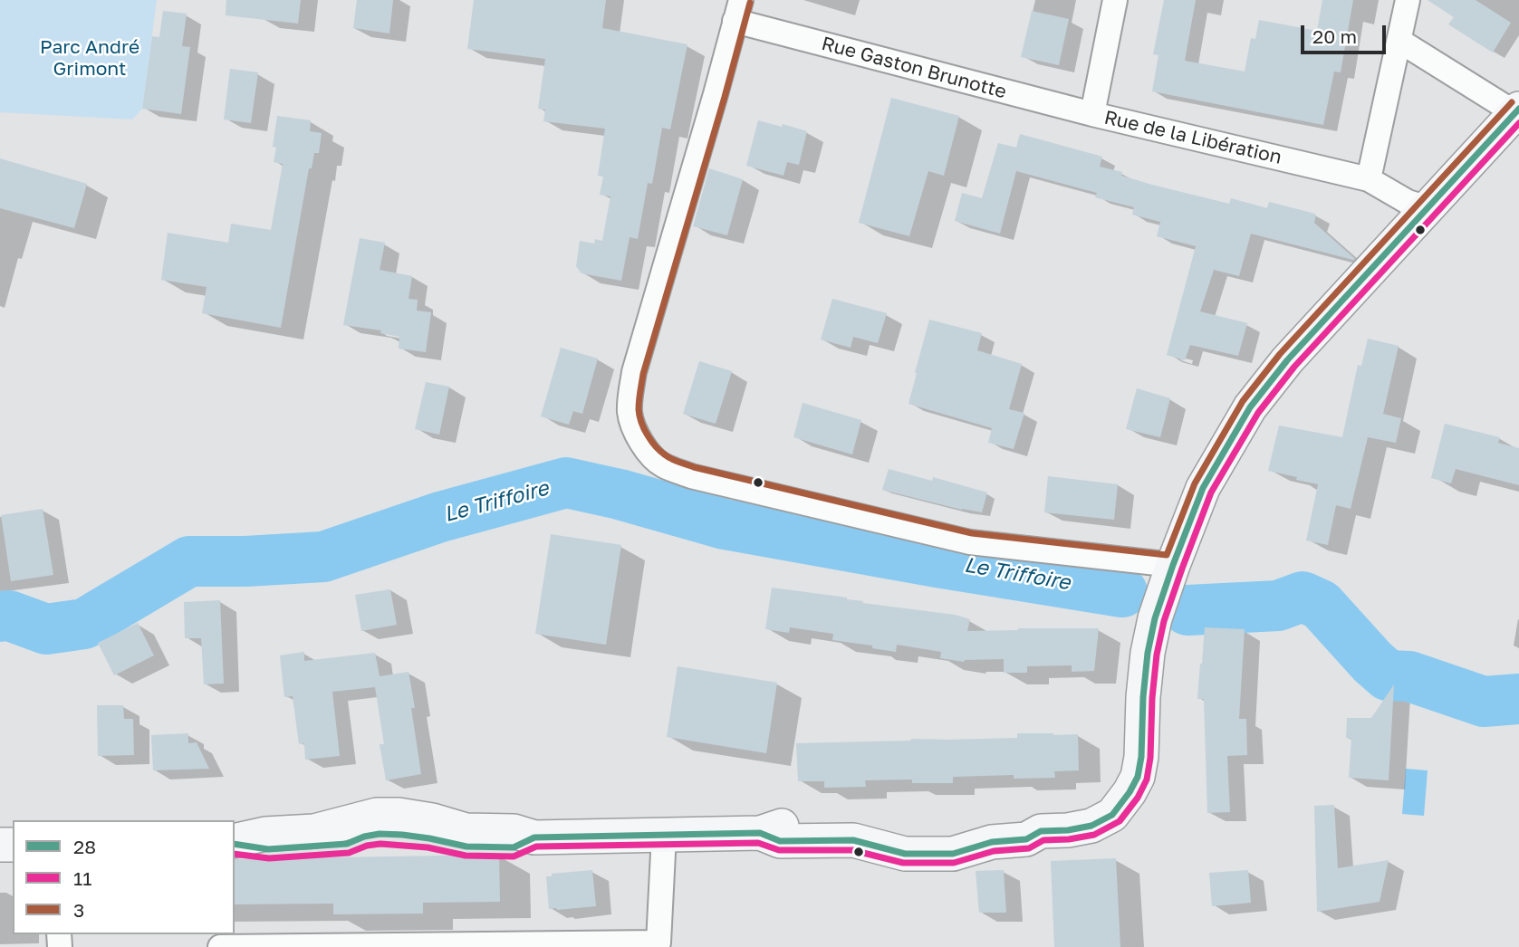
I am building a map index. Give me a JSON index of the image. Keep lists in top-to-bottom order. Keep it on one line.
{"streets":{"street":["Rue Gaston Brunotte","Rue de la Libération"]},"crossings":[["Rue Gaston Brunotte","Rue de la Libération"]],"water":["Le Triffoire"],"parks":["Parc André Grimont"],"lines":["transit line 3","transit line 28","transit line 11"],"legend":["28","11","3"],"scale_bar":"20 m"}
